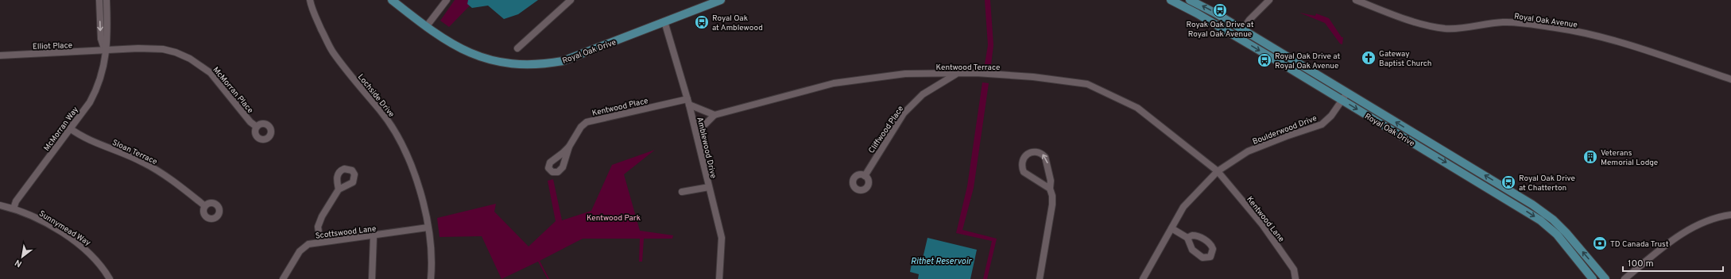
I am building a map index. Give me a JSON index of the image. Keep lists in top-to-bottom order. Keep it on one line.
{"streets":{"main road":["Royal Oak Drive"],"street":["Royal Oak Avenue","Elliot Place","Kentwood Terrace","McMorran Place","Lochside Drive","Kentwood Place","McMorran Way","Cliffwood Place","Boulderwood Drive","Amblewood Drive","Sloan Terrace","Kentwood Lane","Sunnymead Way","Scottswood Lane"]},"crossings":[["Elliot Place","McMorran Place"],["Elliot Place","McMorran Way"],["Royal Oak Drive","Boulderwood Drive"],["Royal Oak Drive","Amblewood Drive"],["Kentwood Terrace","Cliffwood Place"],["Kentwood Terrace","Boulderwood Drive"],["Kentwood Terrace","Kentwood Lane"],["McMorran Place","McMorran Way"],["Lochside Drive","Scottswood Lane"],["Kentwood Place","Amblewood Drive"],["McMorran Way","Sloan Terrace"],["McMorran Way","Sunnymead Way"],["Boulderwood Drive","Kentwood Lane"]],"water":["Rithet Reservoir"],"parks":["Kentwood Park"],"places":{"bus stop":["Royak Oak Drive at Royal Oak Avenue","Royal Oak at Amblewood","Royal Oak Drive at Royal Oak Avenue","Royal Oak Drive at Chatterton"],"church":["Gateway Baptist Church"],"building":["Veterans Memorial Lodge"],"bank":["TD Canada Trust"]},"scale_bar":"100 m","north":"bottom left"}
